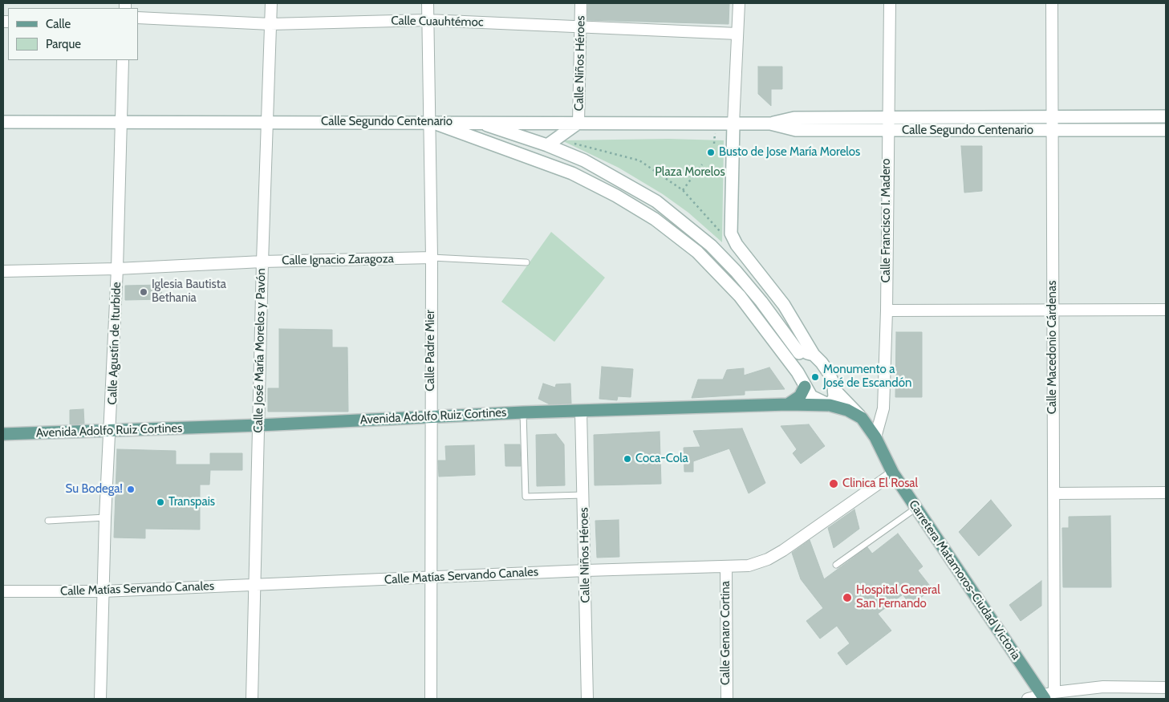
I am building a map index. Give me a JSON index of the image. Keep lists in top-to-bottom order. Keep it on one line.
{"streets":{"main road":["Avenida Adolfo Ruiz Cortines","Carretera Matamoros-Ciudad Victoria"],"street":["Calle Cuauhtémoc","Calle Niños Héroes","Calle Segundo Centenario","Calle Francisco I. Madero","Calle Ignacio Zaragoza","Calle Agustín de Iturbide","Calle Macedonio Cárdenas","Calle José María Morelos y Pavón","Calle Padre Mier","Calle Matías Servando Canales","Calle Genaro Cortina"]},"crossings":[["Calle Cuauhtémoc","Calle Niños Héroes"],["Calle Cuauhtémoc","Calle José María Morelos y Pavón"],["Calle Cuauhtémoc","Calle Padre Mier"],["Calle Niños Héroes","Calle Segundo Centenario"],["Calle Niños Héroes","Avenida Adolfo Ruiz Cortines"],["Calle Niños Héroes","Calle Matías Servando Canales"],["Calle Segundo Centenario","Calle Francisco I. Madero"],["Calle Segundo Centenario","Calle Agustín de Iturbide"],["Calle Segundo Centenario","Calle Macedonio Cárdenas"],["Calle Segundo Centenario","Calle José María Morelos y Pavón"],["Calle Segundo Centenario","Calle Padre Mier"],["Calle Francisco I. Madero","Carretera Matamoros-Ciudad Victoria"],["Calle Ignacio Zaragoza","Calle Agustín de Iturbide"],["Calle Ignacio Zaragoza","Calle José María Morelos y Pavón"],["Calle Ignacio Zaragoza","Calle Padre Mier"],["Calle Agustín de Iturbide","Avenida Adolfo Ruiz Cortines"],["Calle Agustín de Iturbide","Calle Matías Servando Canales"],["Calle Macedonio Cárdenas","Carretera Matamoros-Ciudad Victoria"],["Calle José María Morelos y Pavón","Avenida Adolfo Ruiz Cortines"],["Calle José María Morelos y Pavón","Calle Matías Servando Canales"],["Calle Padre Mier","Avenida Adolfo Ruiz Cortines"],["Calle Padre Mier","Calle Matías Servando Canales"],["Avenida Adolfo Ruiz Cortines","Carretera Matamoros-Ciudad Victoria"],["Calle Matías Servando Canales","Carretera Matamoros-Ciudad Victoria"],["Calle Matías Servando Canales","Calle Genaro Cortina"]],"parks":["Plaza Morelos"],"places":["Busto de Jose María Morelos","Iglesia Bautista Bethania","Monumento a José de Escandón","Coca-Cola","Clinica El Rosal","Su Bodega!","Transpais","Hospital General San Fernando"],"legend":["Calle","Parque"]}
